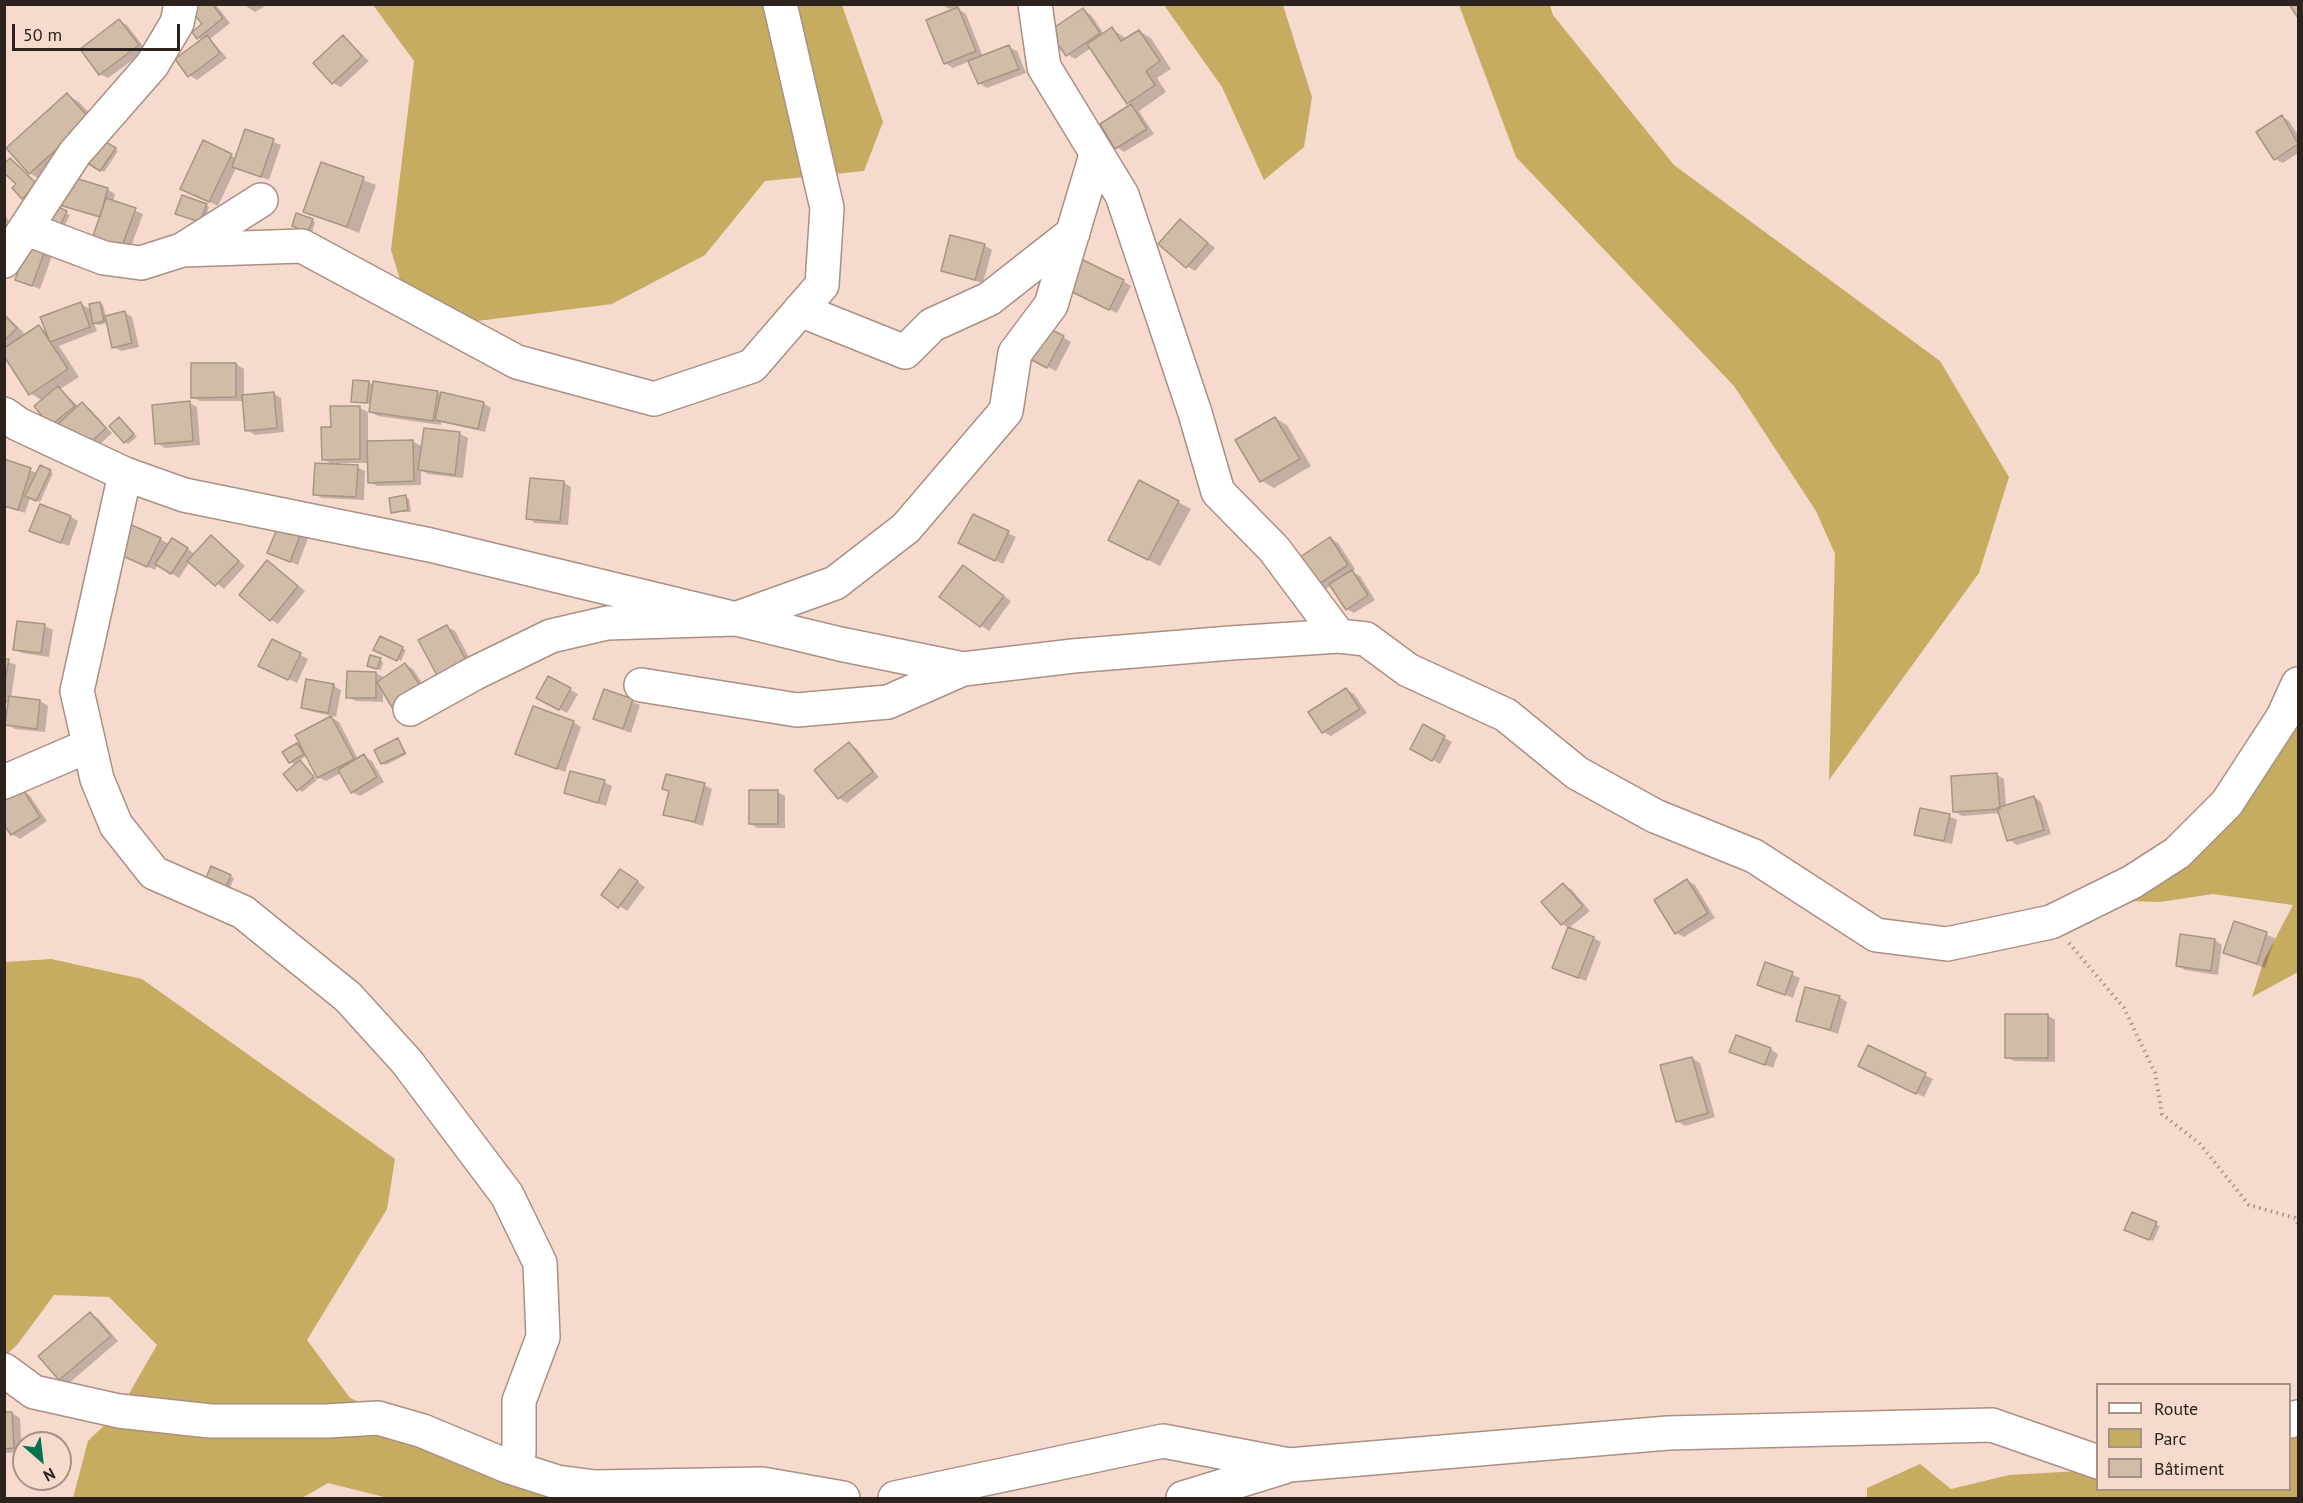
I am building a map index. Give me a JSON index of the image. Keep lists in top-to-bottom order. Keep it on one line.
{"legend":["Route","Parc","Bâtiment"],"scale_bar":"50 m","north":"bottom right"}
